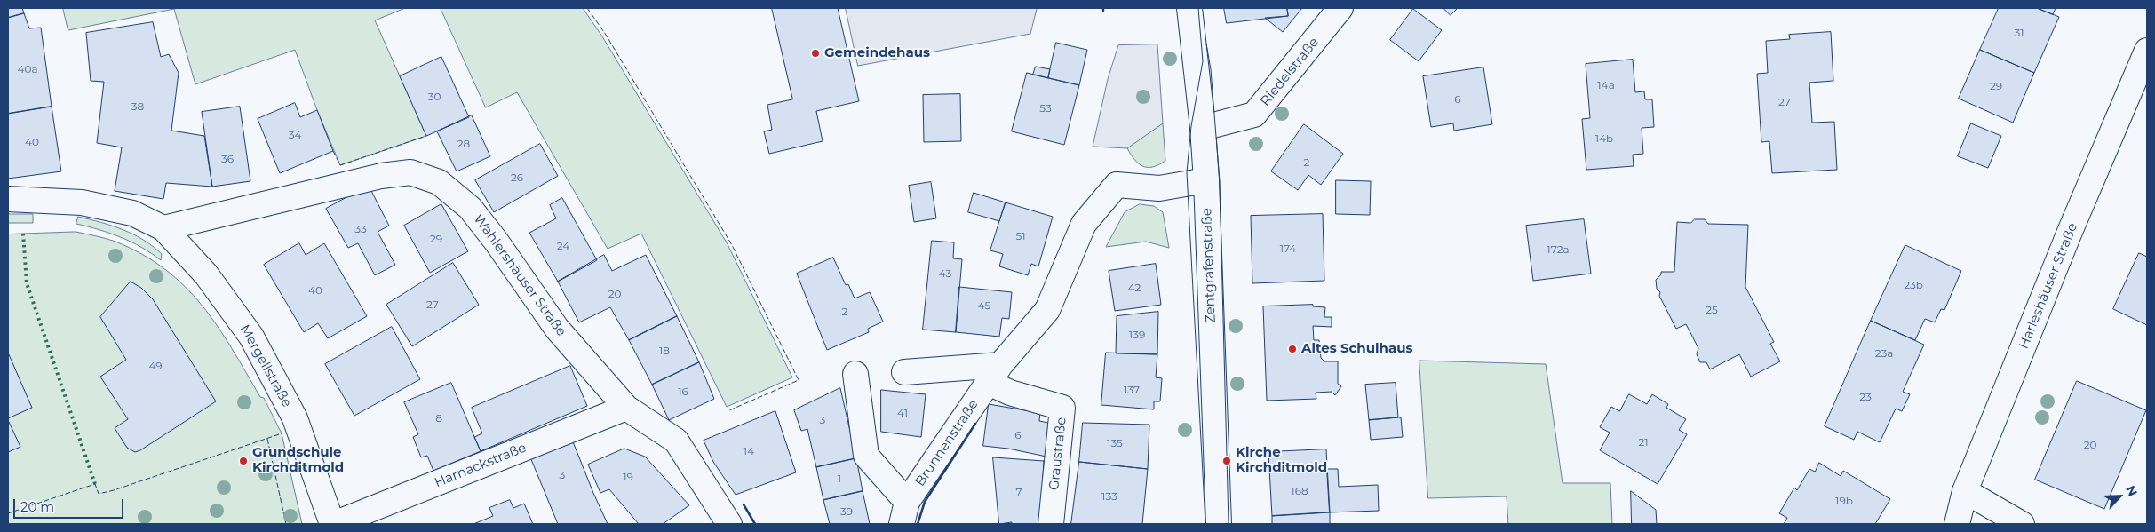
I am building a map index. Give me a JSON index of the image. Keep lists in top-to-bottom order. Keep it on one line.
{"streets":{"street":["Riedelstraße","Zentgrafenstraße","Wahlershäuser Straße","Harleshäuser Straße","Mergellstraße","Brunnenstraße","Graustraße","Harnackstraße"]},"crossings":[["Riedelstraße","Zentgrafenstraße"],["Zentgrafenstraße","Brunnenstraße"],["Wahlershäuser Straße","Mergellstraße"],["Wahlershäuser Straße","Harnackstraße"],["Mergellstraße","Harnackstraße"],["Brunnenstraße","Graustraße"]],"places":["Gemeindehaus","Altes Schulhaus","Grundschule Kirchditmold","Kirche Kirchditmold"],"house_numbers":["31","40a","14a","29","30","6","27","38","53","34","14b","40","28","36","2","26","33","51","29","24","174","172a","43","23b","42","40","20","27","45","25","2","139","18","23a","49","137","16","23","41","8","3","6","21","135","20","14","3","19","1","168","7","133","19b","39"],"scale_bar":"20 m","north":"top right"}
